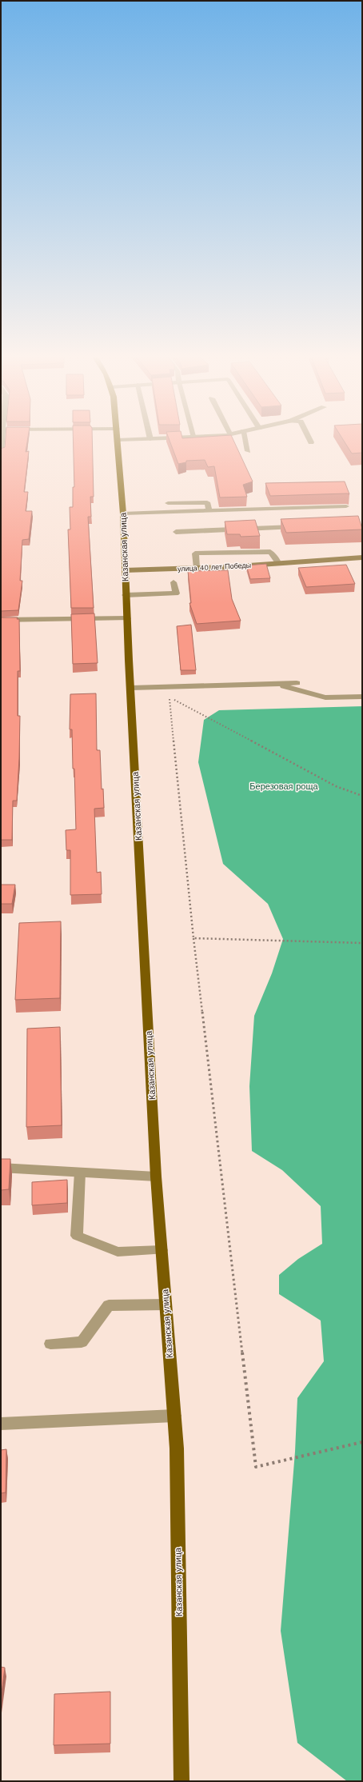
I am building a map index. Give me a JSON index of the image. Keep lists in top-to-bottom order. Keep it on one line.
{"streets":{"main road":["Казанская улица"],"street":["улица 40 лет Победы"]},"crossings":[["Казанская улица","улица 40 лет Победы"]],"parks":["Березовая роща"]}
